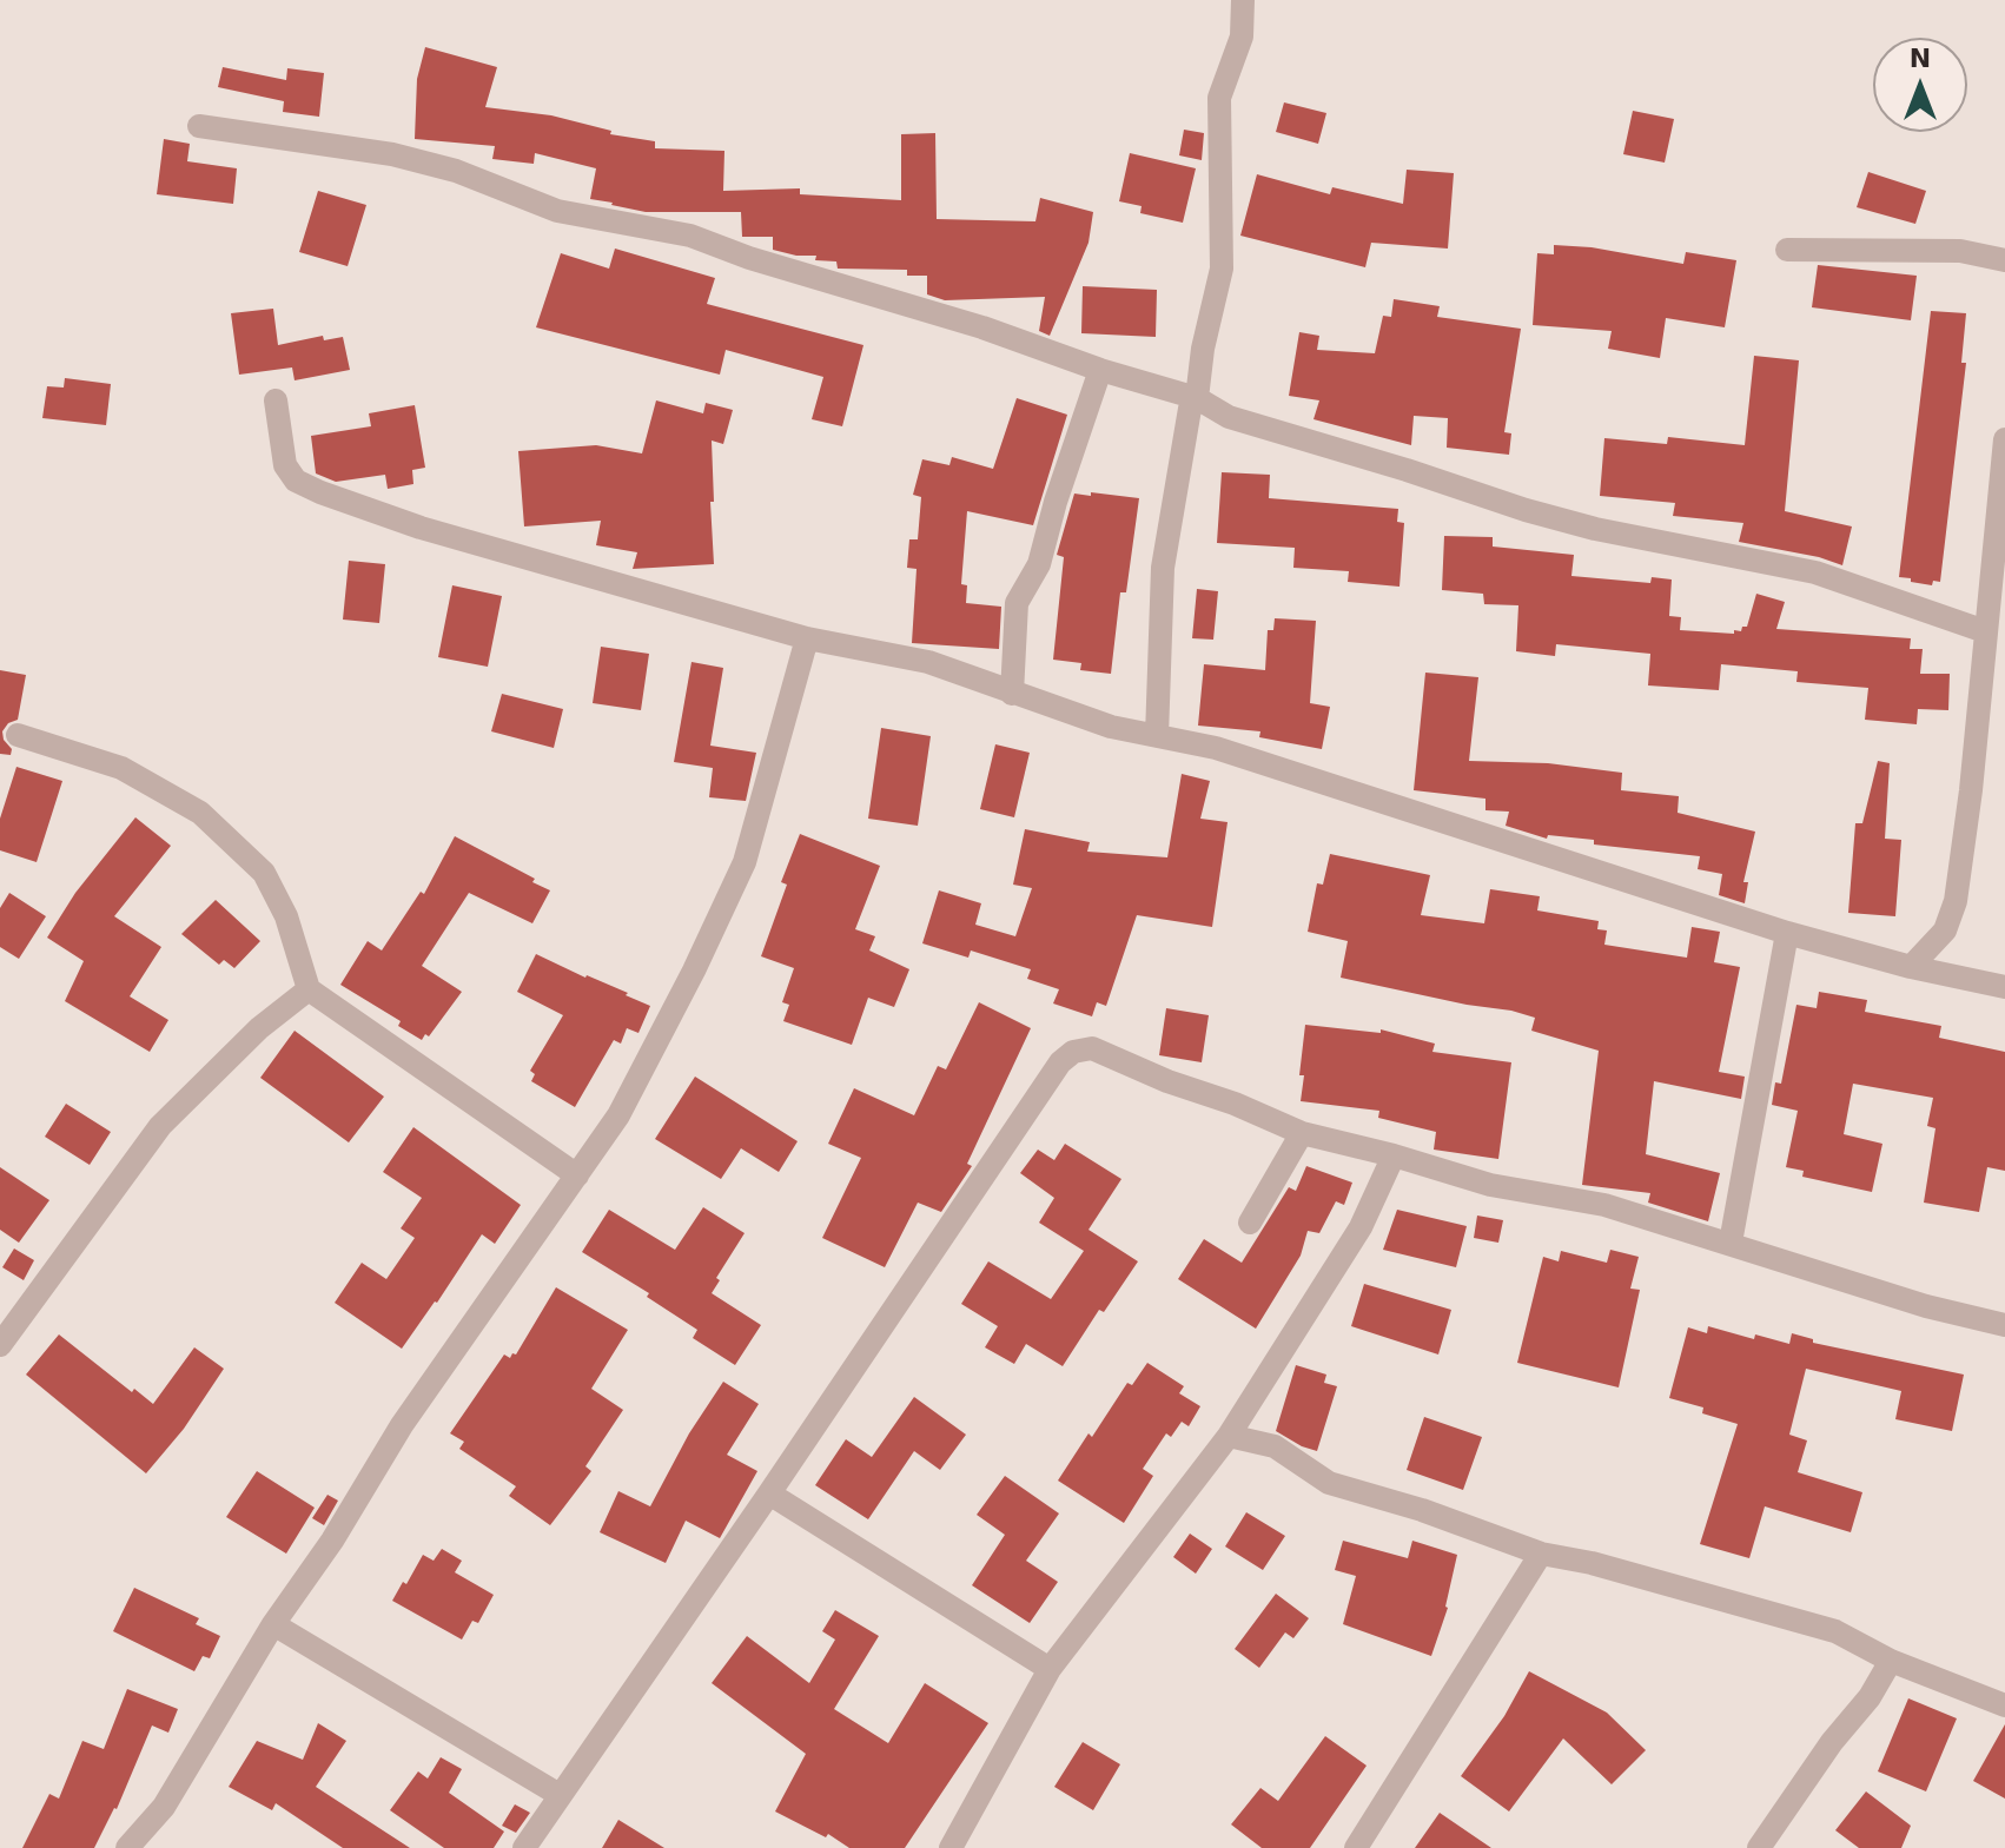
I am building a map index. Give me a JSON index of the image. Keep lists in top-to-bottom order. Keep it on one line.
{"north":"top"}
